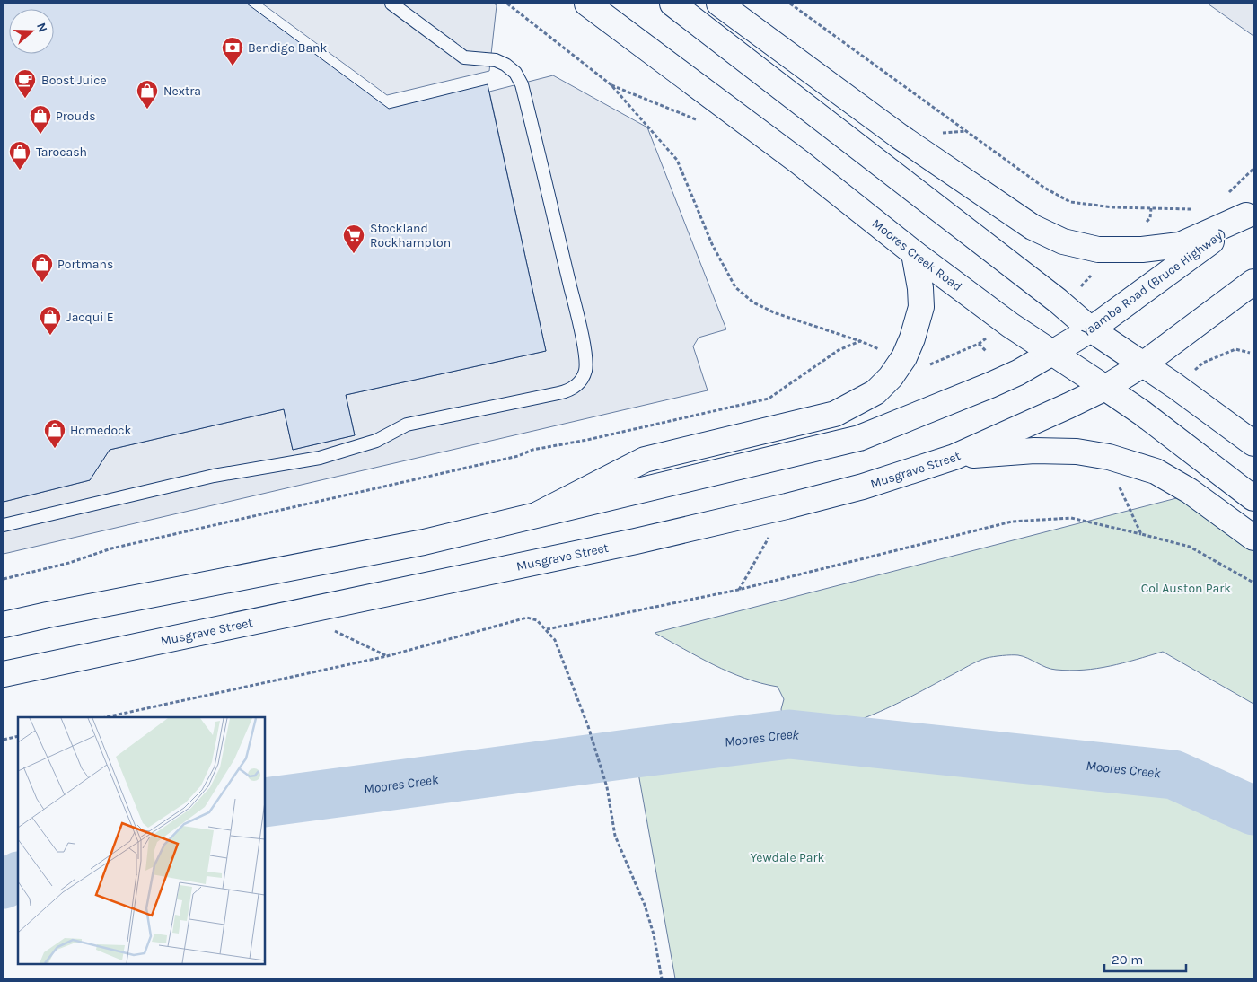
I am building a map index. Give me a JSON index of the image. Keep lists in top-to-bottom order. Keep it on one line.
{"streets":{"main road":["Moores Creek Road","Yaamba Road (Bruce Highway)","Musgrave Street"]},"crossings":[["Moores Creek Road","Yaamba Road (Bruce Highway)"],["Moores Creek Road","Musgrave Street"]],"water":["Moores Creek"],"parks":["Col Auston Park","Yewdale Park"],"places":{"bank":["Bendigo Bank"],"cafe":["Boost Juice"],"shop":["Nextra","Prouds","Tarocash","Portmans","Jacqui E","Homedock"],"supermarket":["Stockland Rockhampton"]},"scale_bar":"20 m","north":"right"}
